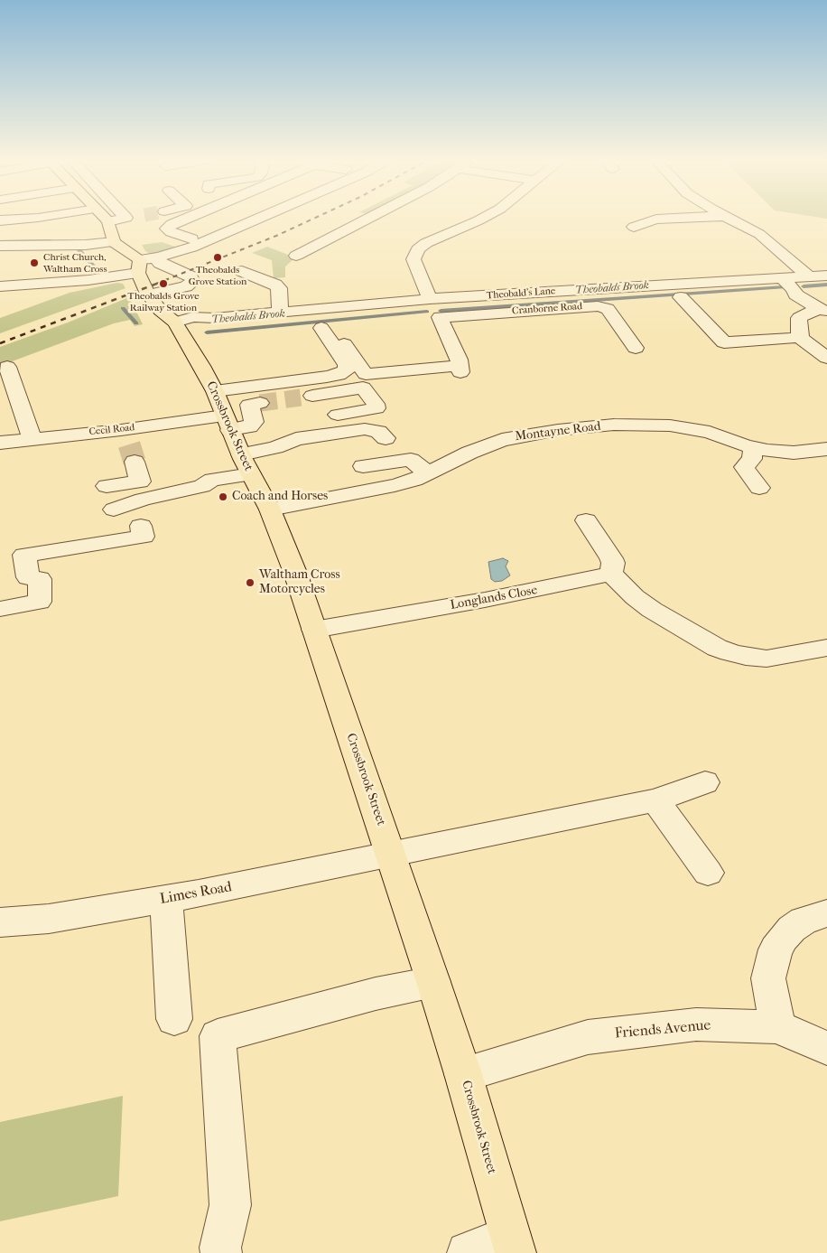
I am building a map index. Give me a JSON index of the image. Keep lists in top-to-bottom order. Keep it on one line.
{"streets":{"main road":["Crossbrook Street"],"street":["Theobald's Lane","Cranborne Road","Cecil Road","Montayne Road","Longlands Close","Limes Road","Friends Avenue"]},"crossings":[["Theobald's Lane","Cranborne Road"],["Theobald's Lane","Crossbrook Street"],["Cranborne Road","Crossbrook Street"],["Cranborne Road","Cecil Road"],["Crossbrook Street","Cecil Road"],["Crossbrook Street","Montayne Road"],["Crossbrook Street","Longlands Close"],["Crossbrook Street","Limes Road"],["Crossbrook Street","Friends Avenue"]],"water":["Theobalds Brook"],"places":["Theobalds Grove Station","Christ Church, Waltham Cross","Theobalds Grove Railway Station","Coach and Horses","Waltham Cross Motorcycles"]}
